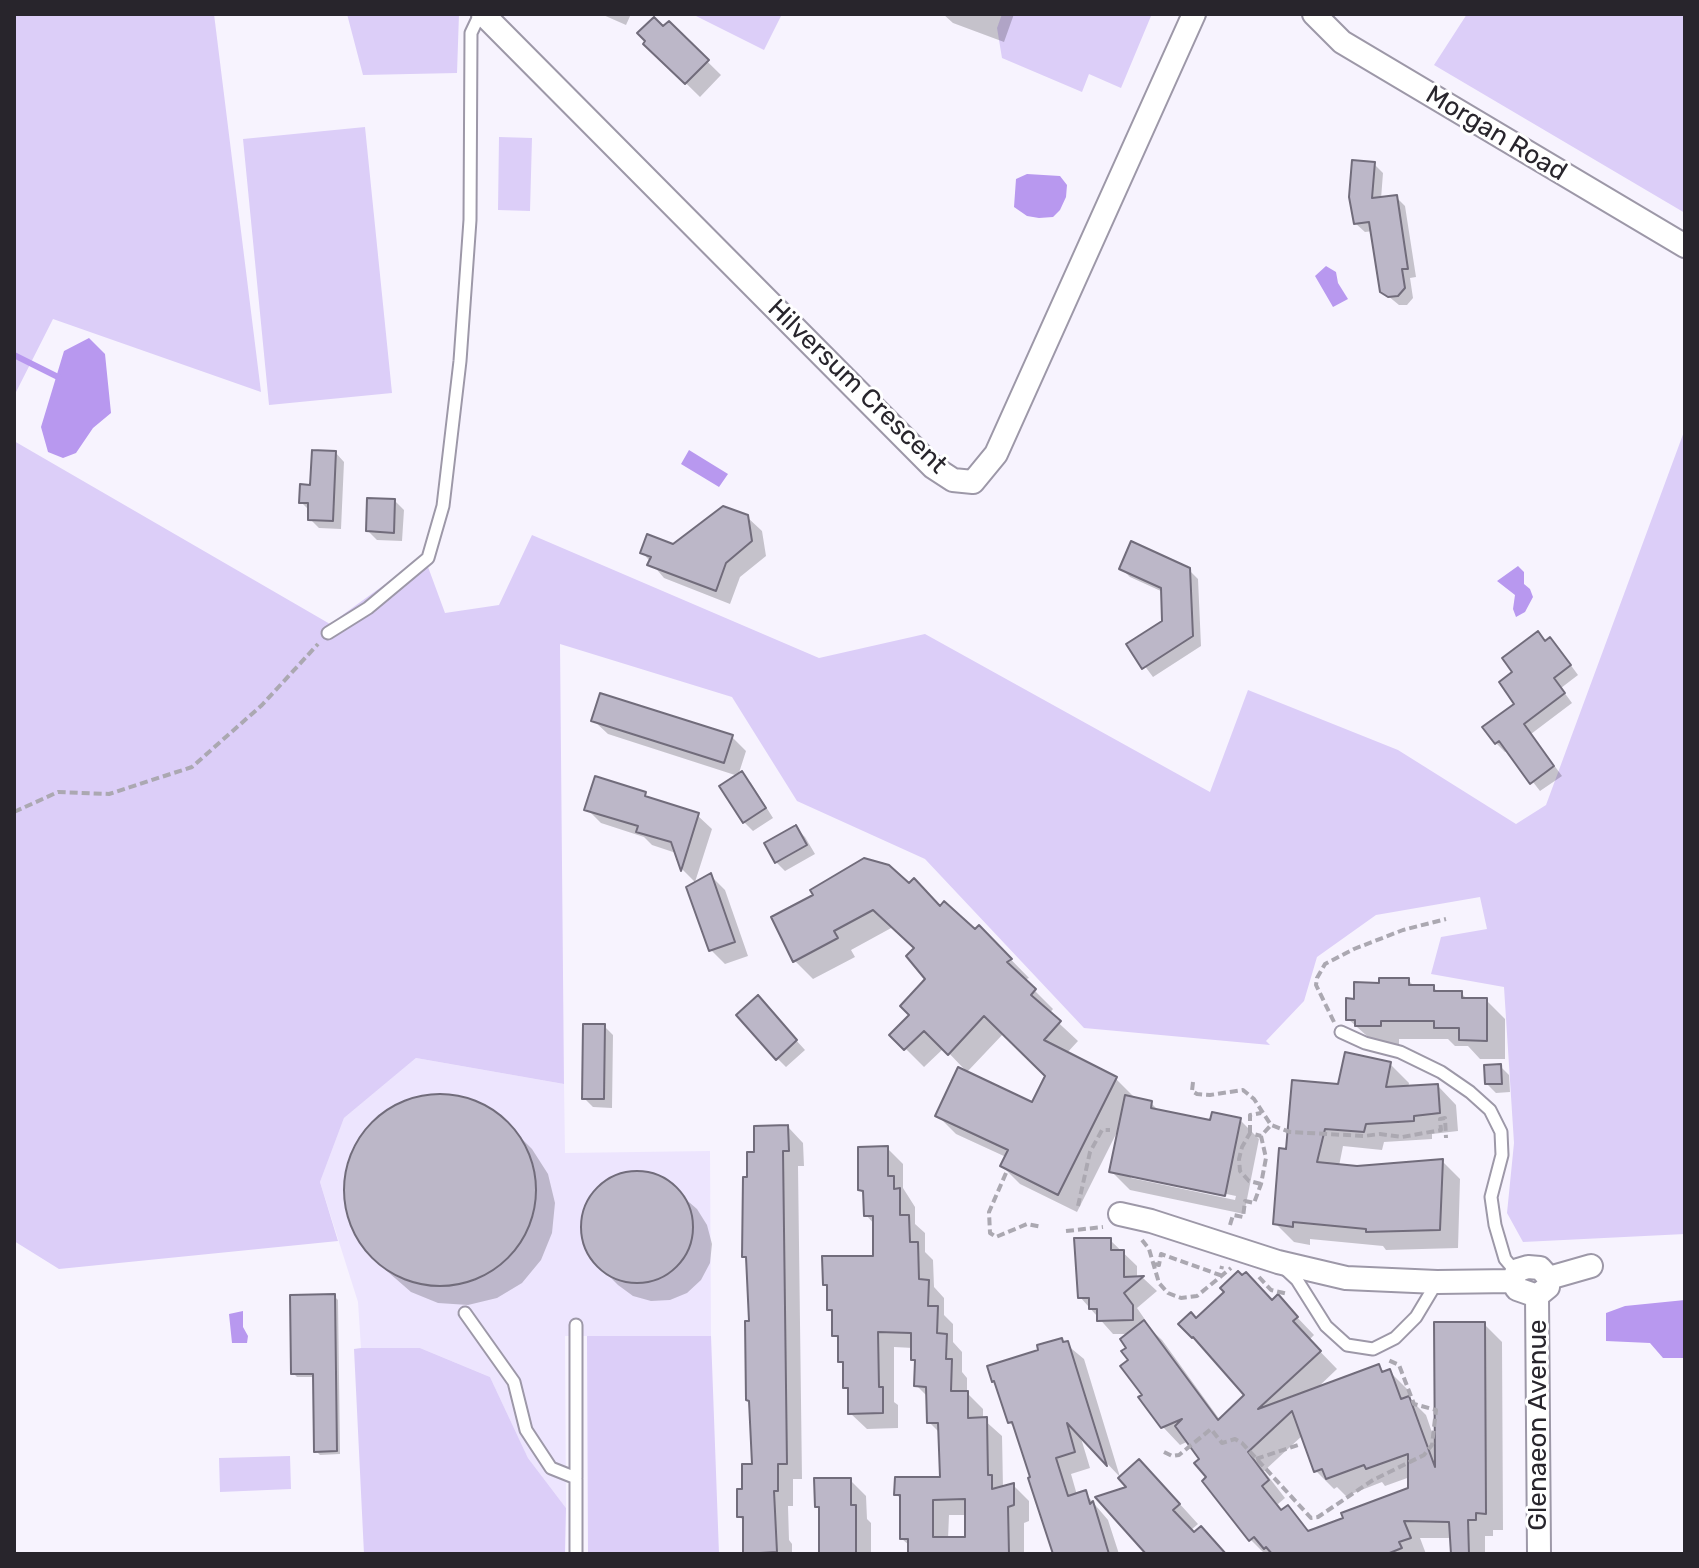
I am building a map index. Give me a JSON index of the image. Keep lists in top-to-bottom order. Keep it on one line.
{"streets":{"street":["Morgan Road","Hilversum Crescent","Glenaeon Avenue"]}}
